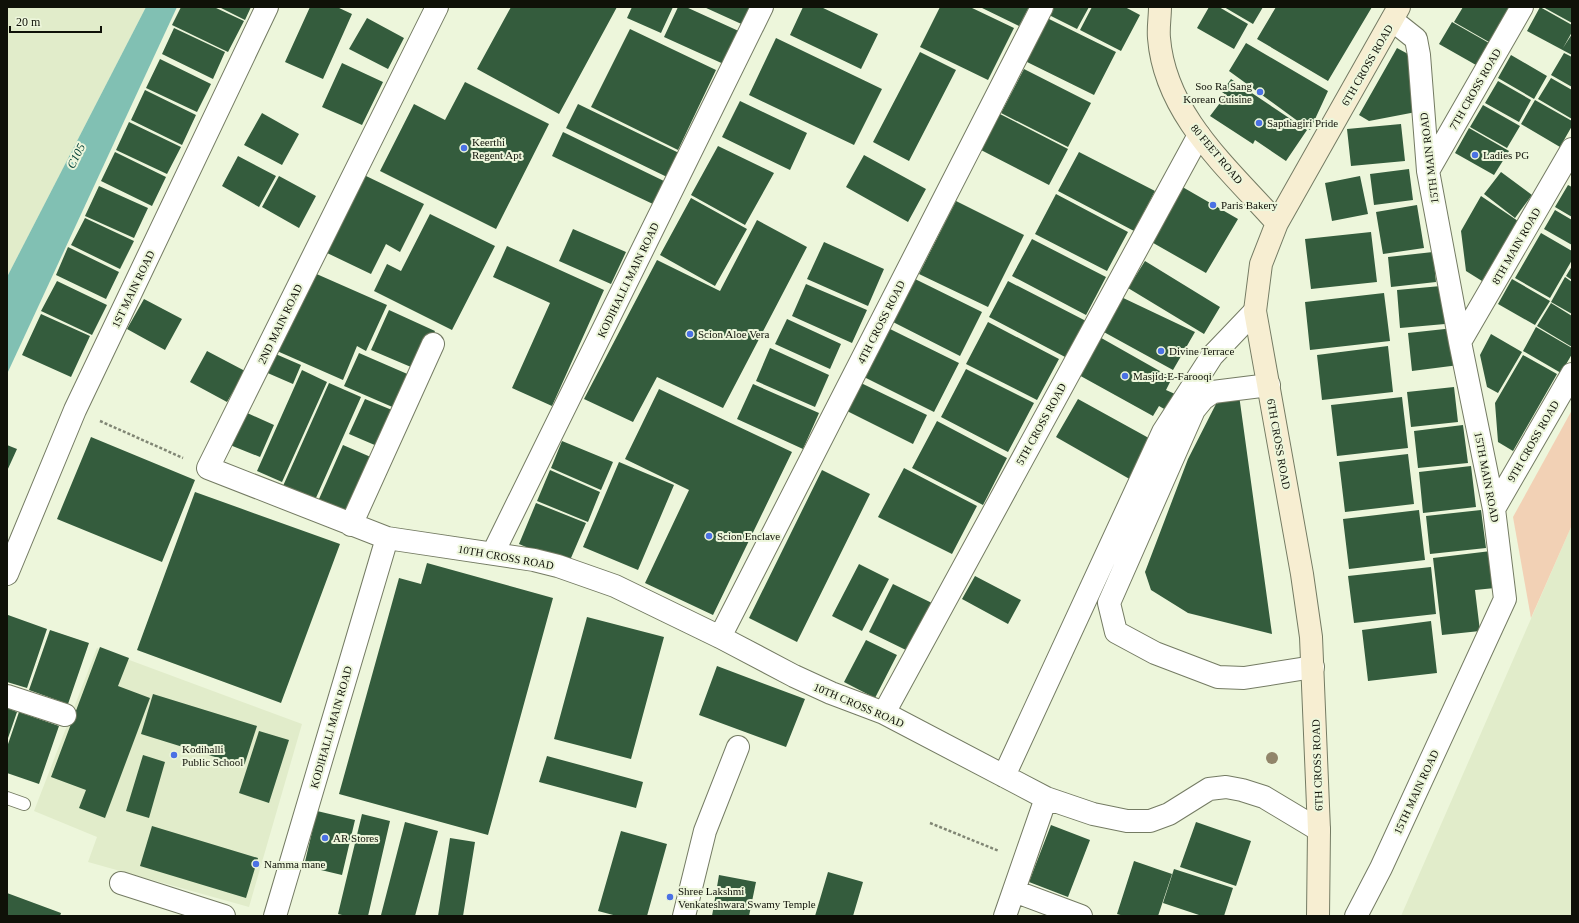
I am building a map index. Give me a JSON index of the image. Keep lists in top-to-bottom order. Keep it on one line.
{"streets":{"street":["6TH CROSS ROAD","7TH CROSS ROAD","80 FEET ROAD","15TH MAIN ROAD","8TH MAIN ROAD","KODIHALLI MAIN ROAD","1ST MAIN ROAD","4TH CROSS ROAD","2ND MAIN ROAD","5TH CROSS ROAD","9TH CROSS ROAD","10TH CROSS ROAD"]},"crossings":[["6TH CROSS ROAD","80 FEET ROAD"],["6TH CROSS ROAD","15TH MAIN ROAD"],["6TH CROSS ROAD","10TH CROSS ROAD"],["7TH CROSS ROAD","15TH MAIN ROAD"],["80 FEET ROAD","5TH CROSS ROAD"],["15TH MAIN ROAD","8TH MAIN ROAD"],["15TH MAIN ROAD","9TH CROSS ROAD"],["KODIHALLI MAIN ROAD","10TH CROSS ROAD"],["4TH CROSS ROAD","10TH CROSS ROAD"],["5TH CROSS ROAD","10TH CROSS ROAD"]],"water":["C105"],"places":["Soo Ra Sang Korean Cuisine","Sapthagiri Pride","Keerthi Regent Apt","Ladies PG","Paris Bakery","Scion Aloe Vera","Divine Terrace","Masjid-E-Farooqi","Scion Enclave","Kodihalli Public School","AR Stores","Namma mane","Shree Lakshmi Venkateshwara Swamy Temple"],"scale_bar":"20 m"}
